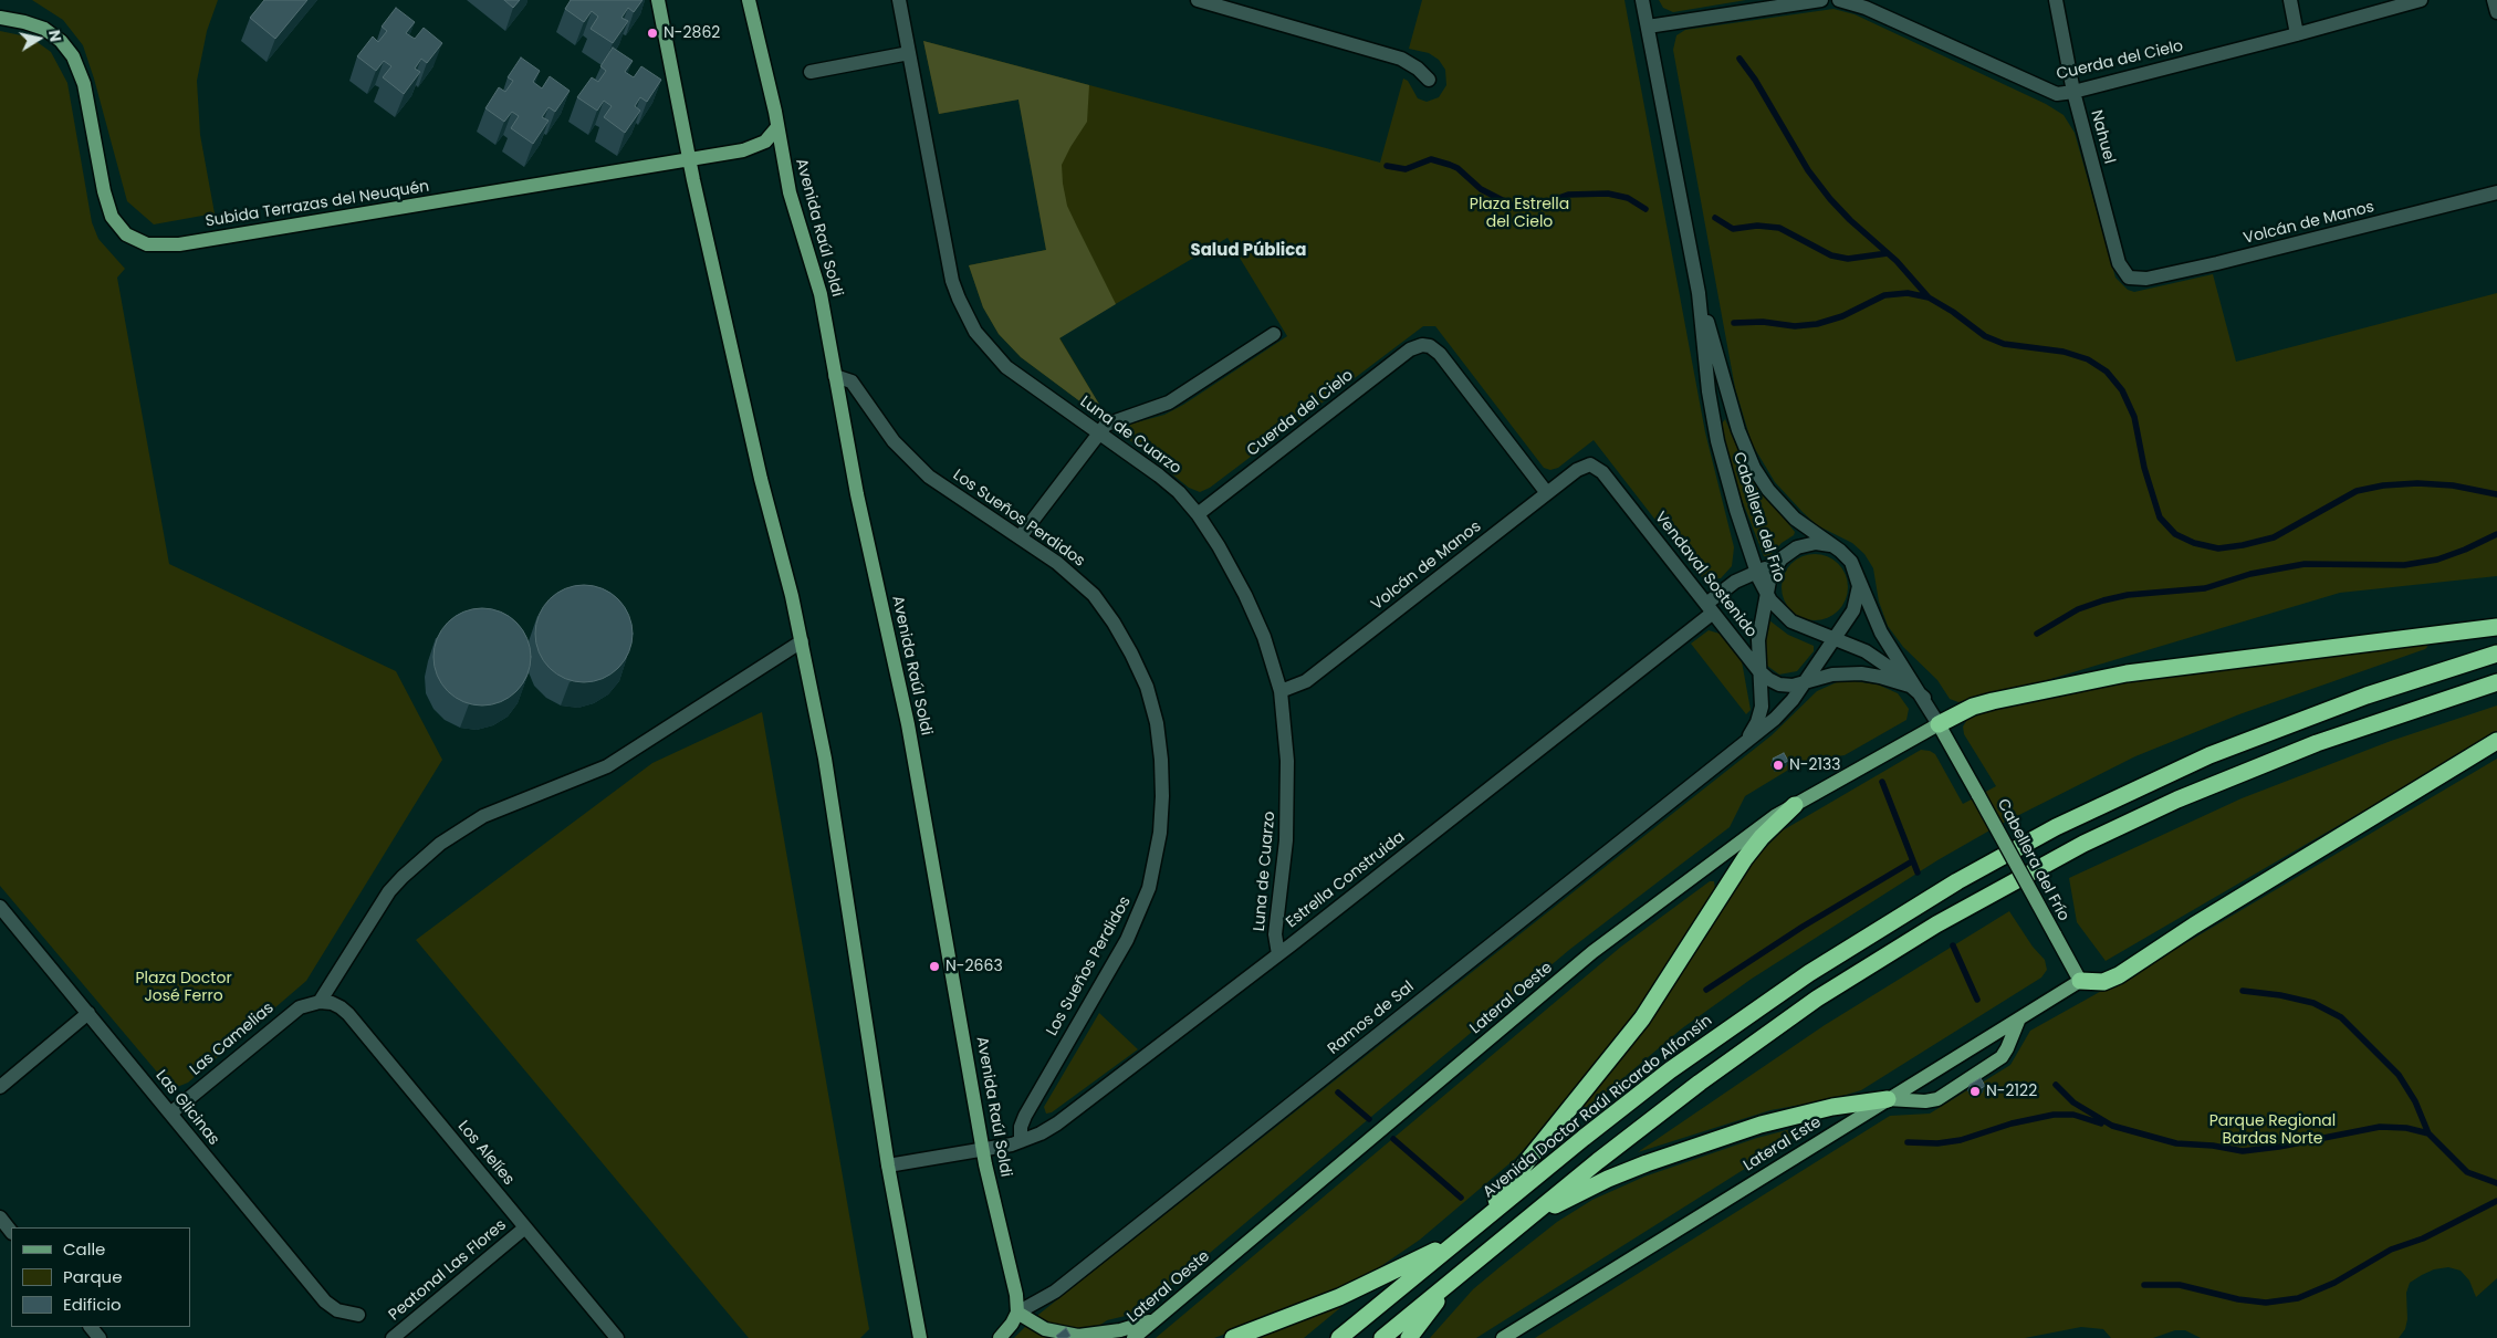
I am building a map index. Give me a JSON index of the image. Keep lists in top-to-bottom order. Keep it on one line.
{"streets":{"highway":["Avenida Doctor Raúl Ricardo Alfonsín"],"main road":["Subida Terrazas del Neuquén","Avenida Raúl Soldi","Cabellera del Frío","Lateral Oeste","Lateral Este"],"street":["Cuerda del Cielo","Nahuel","Volcán de Manos","Luna de Cuarzo","Los Sueños Perdidos","Vendaval Sostenido","Estrella Construida","Ramos de Sal","Las Camelias","Las Glicinas","Los Alelíes","Peatonal Las Flores"]},"crossings":[["Cuerda del Cielo","Nahuel"],["Cuerda del Cielo","Volcán de Manos"],["Cuerda del Cielo","Luna de Cuarzo"],["Nahuel","Volcán de Manos"],["Subida Terrazas del Neuquén","Avenida Raúl Soldi"],["Volcán de Manos","Luna de Cuarzo"],["Volcán de Manos","Vendaval Sostenido"],["Avenida Raúl Soldi","Los Sueños Perdidos"],["Avenida Raúl Soldi","Estrella Construida"],["Avenida Raúl Soldi","Ramos de Sal"],["Luna de Cuarzo","Estrella Construida"],["Cabellera del Frío","Vendaval Sostenido"],["Cabellera del Frío","Estrella Construida"],["Cabellera del Frío","Lateral Oeste"],["Cabellera del Frío","Ramos de Sal"],["Cabellera del Frío","Lateral Este"],["Los Sueños Perdidos","Estrella Construida"],["Vendaval Sostenido","Estrella Construida"],["Vendaval Sostenido","Ramos de Sal"],["Estrella Construida","Ramos de Sal"],["Las Camelias","Las Glicinas"],["Las Camelias","Los Alelíes"],["Los Alelíes","Peatonal Las Flores"]],"districts":["Salud Pública"],"parks":["Plaza Estrella del Cielo","Plaza Doctor José Ferro","Parque Regional Bardas Norte"],"places":["N-2862","N-2133","N-2663","N-2122"],"legend":["Calle","Parque","Edificio"],"north":"right"}
